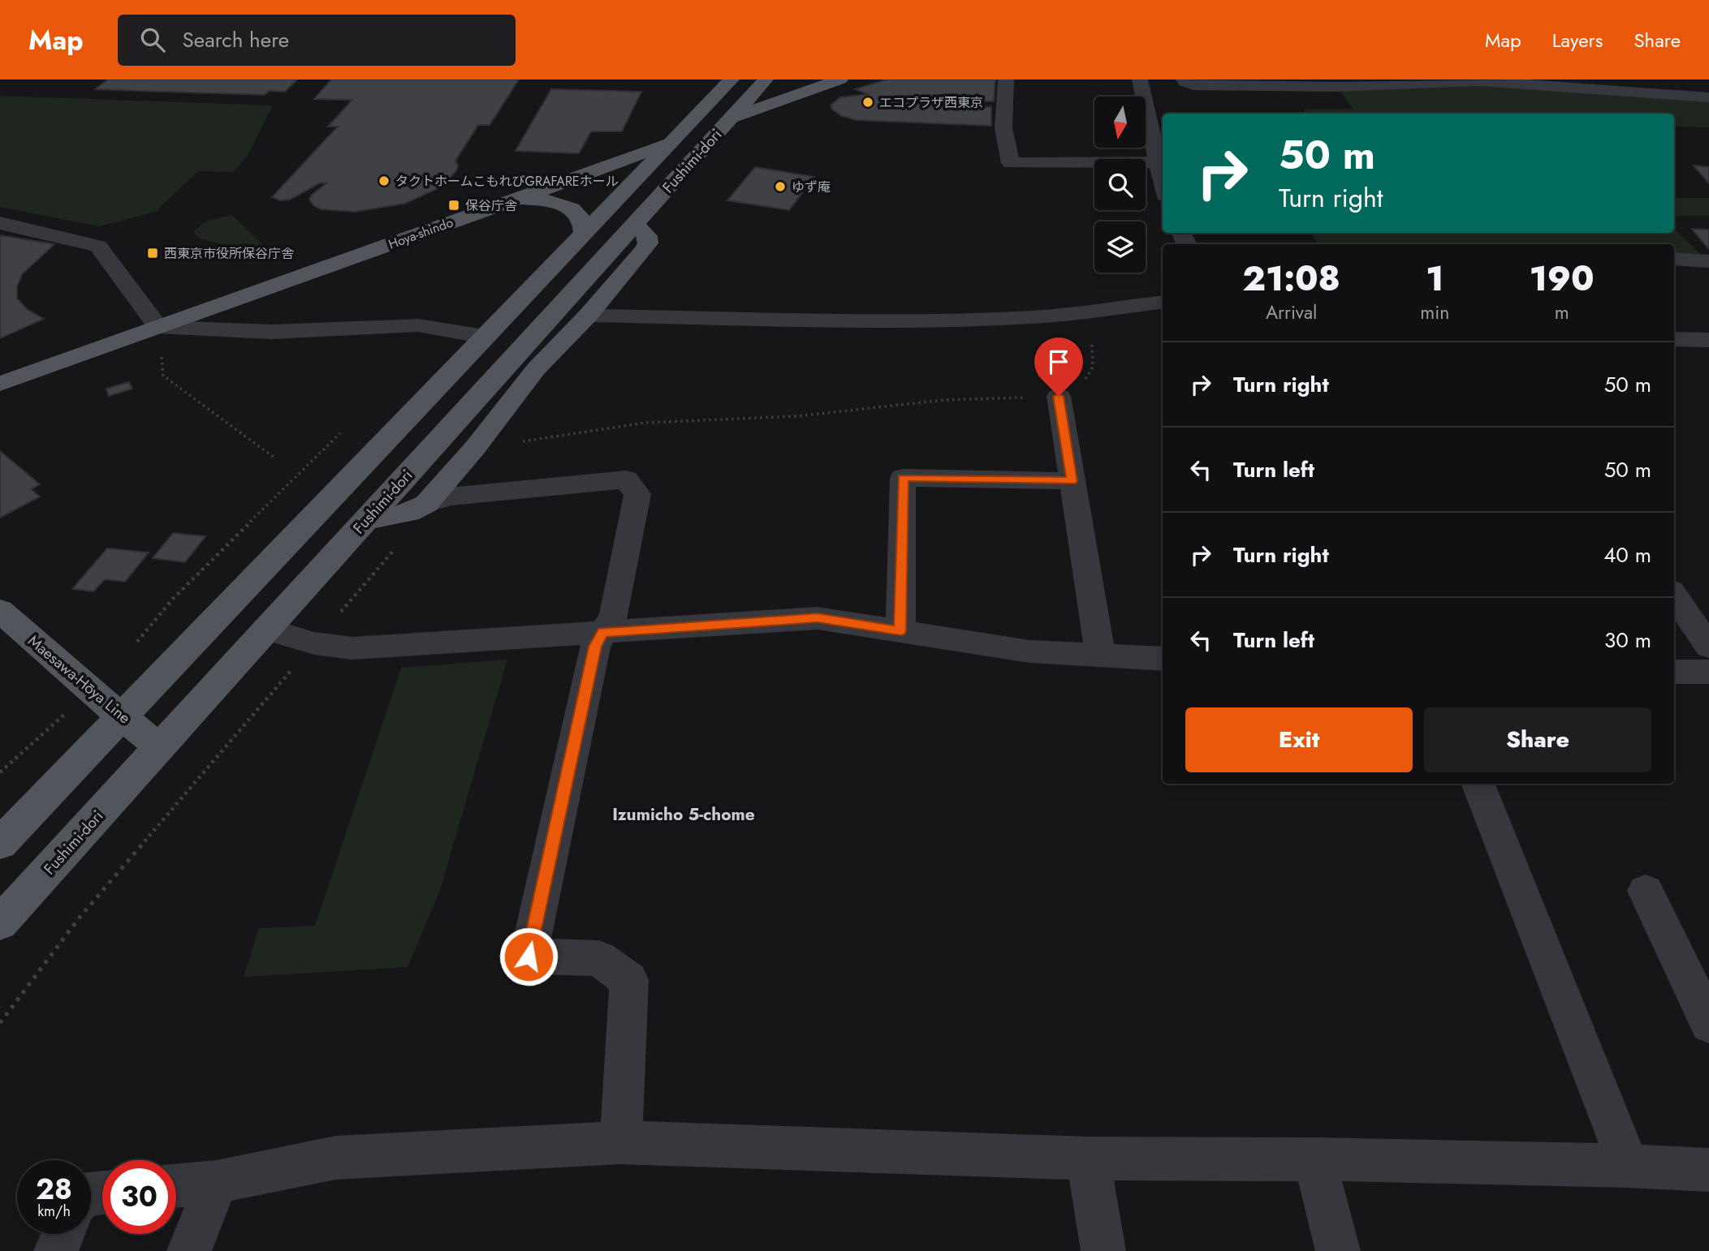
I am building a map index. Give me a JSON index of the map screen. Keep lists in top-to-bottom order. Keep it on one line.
{"streets":{"main road":["Fushimi-dori","Hoya-shindo","Maesawa-Hōya Line"]},"crossings":[["Fushimi-dori","Hoya-shindo"],["Fushimi-dori","Maesawa-Hōya Line"]],"districts":["Izumicho 5-chome"],"places":{"other":["エコプラザ西東京","タクトホームこもれびGRAFAREホール","ゆず庵"],"transit":["保谷庁舎","西東京市役所保谷庁舎"]},"north":"bottom","page":{"header":"Map","search":"Search here","nav":["Map","Layers","Share"],"turn":["50 m","Turn right"],"eta":["21:08","Arrival","1","min","190","m"],"list":[{"name":"Turn right","value":"50 m"},{"name":"Turn left","value":"50 m"},{"name":"Turn right","value":"40 m"},{"name":"Turn left","value":"30 m"}],"buttons":["Exit","Share"],"speed":"28 km/h","limit":"30"}}
